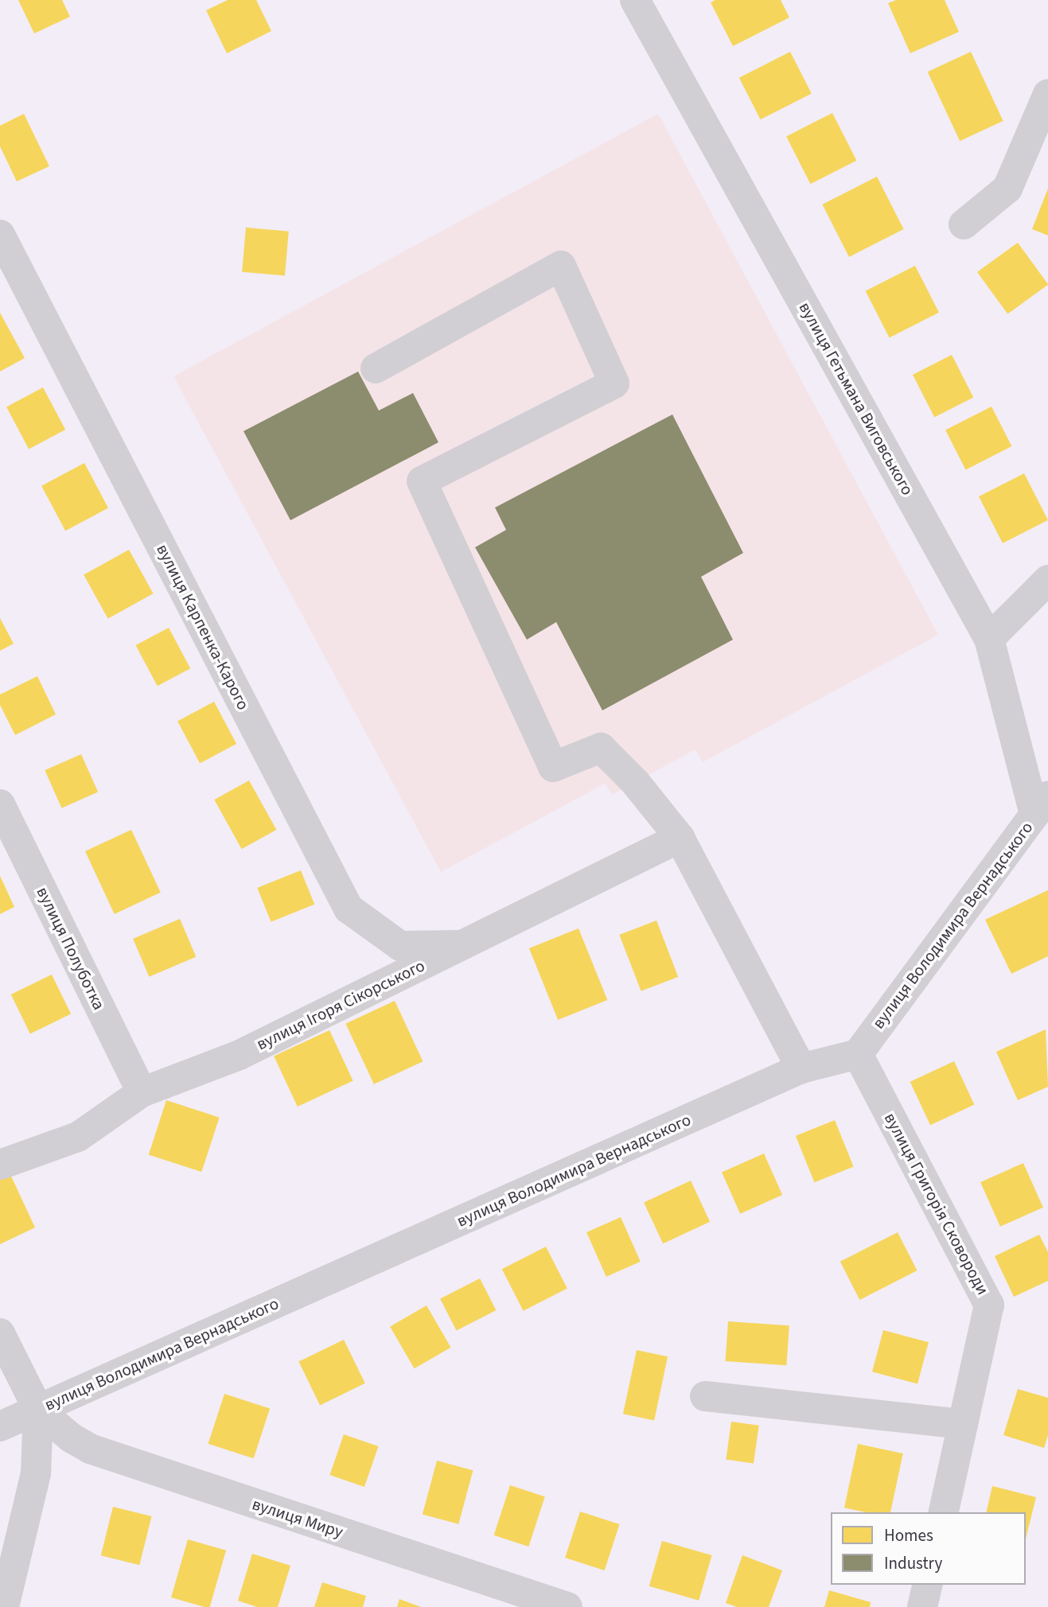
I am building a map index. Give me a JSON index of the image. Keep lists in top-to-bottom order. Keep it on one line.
{"streets":{"street":["вулиця Гетьмана Виговського","вулиця Карпенка-Карого","вулиця Володимира Вернадського","вулиця Полуботка","вулиця Ігоря Сікорського","вулиця Григорія Сковороди","вулиця Миру"]},"crossings":[["вулиця Гетьмана Виговського","вулиця Володимира Вернадського"],["вулиця Карпенка-Карого","вулиця Ігоря Сікорського"],["вулиця Володимира Вернадського","вулиця Григорія Сковороди"],["вулиця Володимира Вернадського","вулиця Миру"],["вулиця Полуботка","вулиця Ігоря Сікорського"]],"legend":["Homes","Industry"]}
